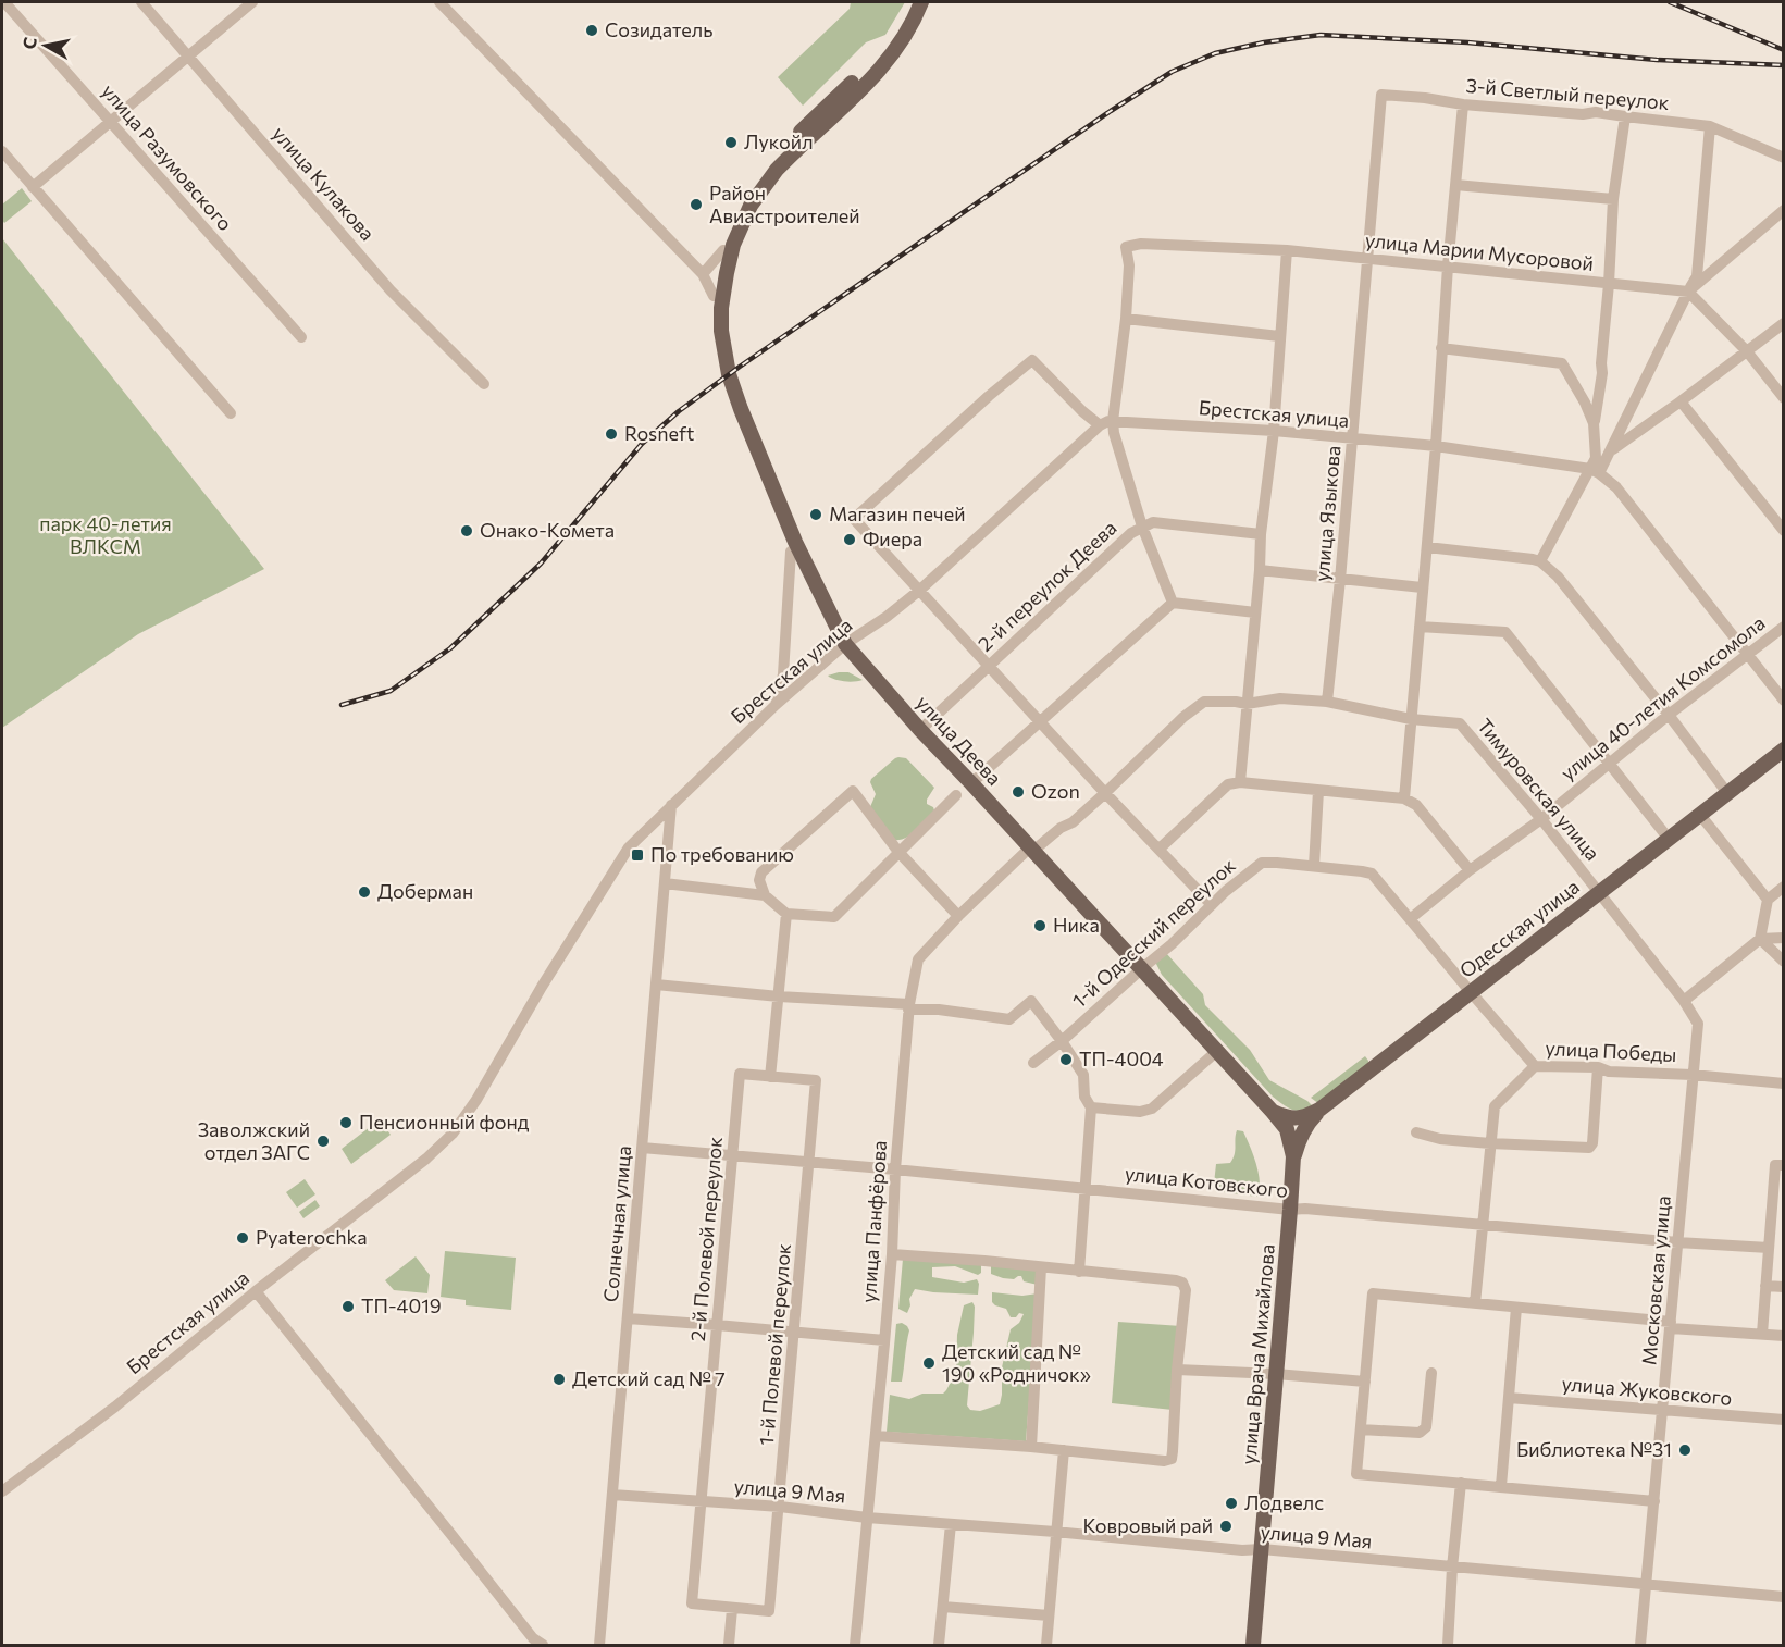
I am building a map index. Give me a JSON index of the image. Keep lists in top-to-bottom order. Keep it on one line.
{"streets":{"main road":["улица Деева","Одесская улица","улица Врача Михайлова"],"street":["3-й Светлый переулок","улица Разумовского","улица Кулакова","улица Марии Мусоровой","Брестская улица","улица Языкова","2-й переулок Деева","улица 40-летия Комсомола","Тимуровская улица","1-й Одесский переулок","улица Победы","улица Котовского","улица Панфёрова","Солнечная улица","2-й Полевой переулок","Московская улица","1-й Полевой переулок","улица Жуковского","улица 9 Мая"]},"crossings":[["3-й Светлый переулок","улица Языкова"],["улица Марии Мусоровой","улица Языкова"],["Брестская улица","улица Языкова"],["Брестская улица","улица Деева"],["Брестская улица","Солнечная улица"],["улица Языкова","Тимуровская улица"],["2-й переулок Деева","улица Деева"],["улица 40-летия Комсомола","Тимуровская улица"],["улица 40-летия Комсомола","1-й Одесский переулок"],["улица Деева","Тимуровская улица"],["улица Деева","Одесская улица"],["улица Деева","1-й Одесский переулок"],["улица Деева","улица Панфёрова"],["улица Деева","улица Врача Михайлова"],["Тимуровская улица","Одесская улица"],["Тимуровская улица","улица Панфёрова"],["Одесская улица","1-й Одесский переулок"],["Одесская улица","улица Врача Михайлова"],["1-й Одесский переулок","улица Победы"],["улица Победы","улица Котовского"],["улица Победы","Московская улица"],["улица Котовского","улица Панфёрова"],["улица Котовского","Солнечная улица"],["улица Котовского","2-й Полевой переулок"],["улица Котовского","Московская улица"],["улица Котовского","1-й Полевой переулок"],["улица Котовского","улица Врача Михайлова"],["улица Панфёрова","улица 9 Мая"],["Солнечная улица","улица 9 Мая"],["2-й Полевой переулок","1-й Полевой переулок"],["2-й Полевой переулок","улица 9 Мая"],["Московская улица","улица Жуковского"],["Московская улица","улица 9 Мая"],["1-й Полевой переулок","улица 9 Мая"],["улица Врача Михайлова","улица 9 Мая"]],"parks":["парк 40-летия ВЛКСМ"],"places":{"other":["Созидатель","Лукойл","Район Авиастроителей","Rosneft","Магазин печей","Онако-Комета","Фиера","Ozon","Доберман","Ника","ТП-4004","Пенсионный фонд","Заволжский отдел ЗАГС","Pyaterochka","ТП-4019","Детский сад № 190 «Родничок»","Детский сад № 7","Библиотека №31","Лодвелс","Ковровый рай"],"transit":["По требованию"]},"north":"left"}
